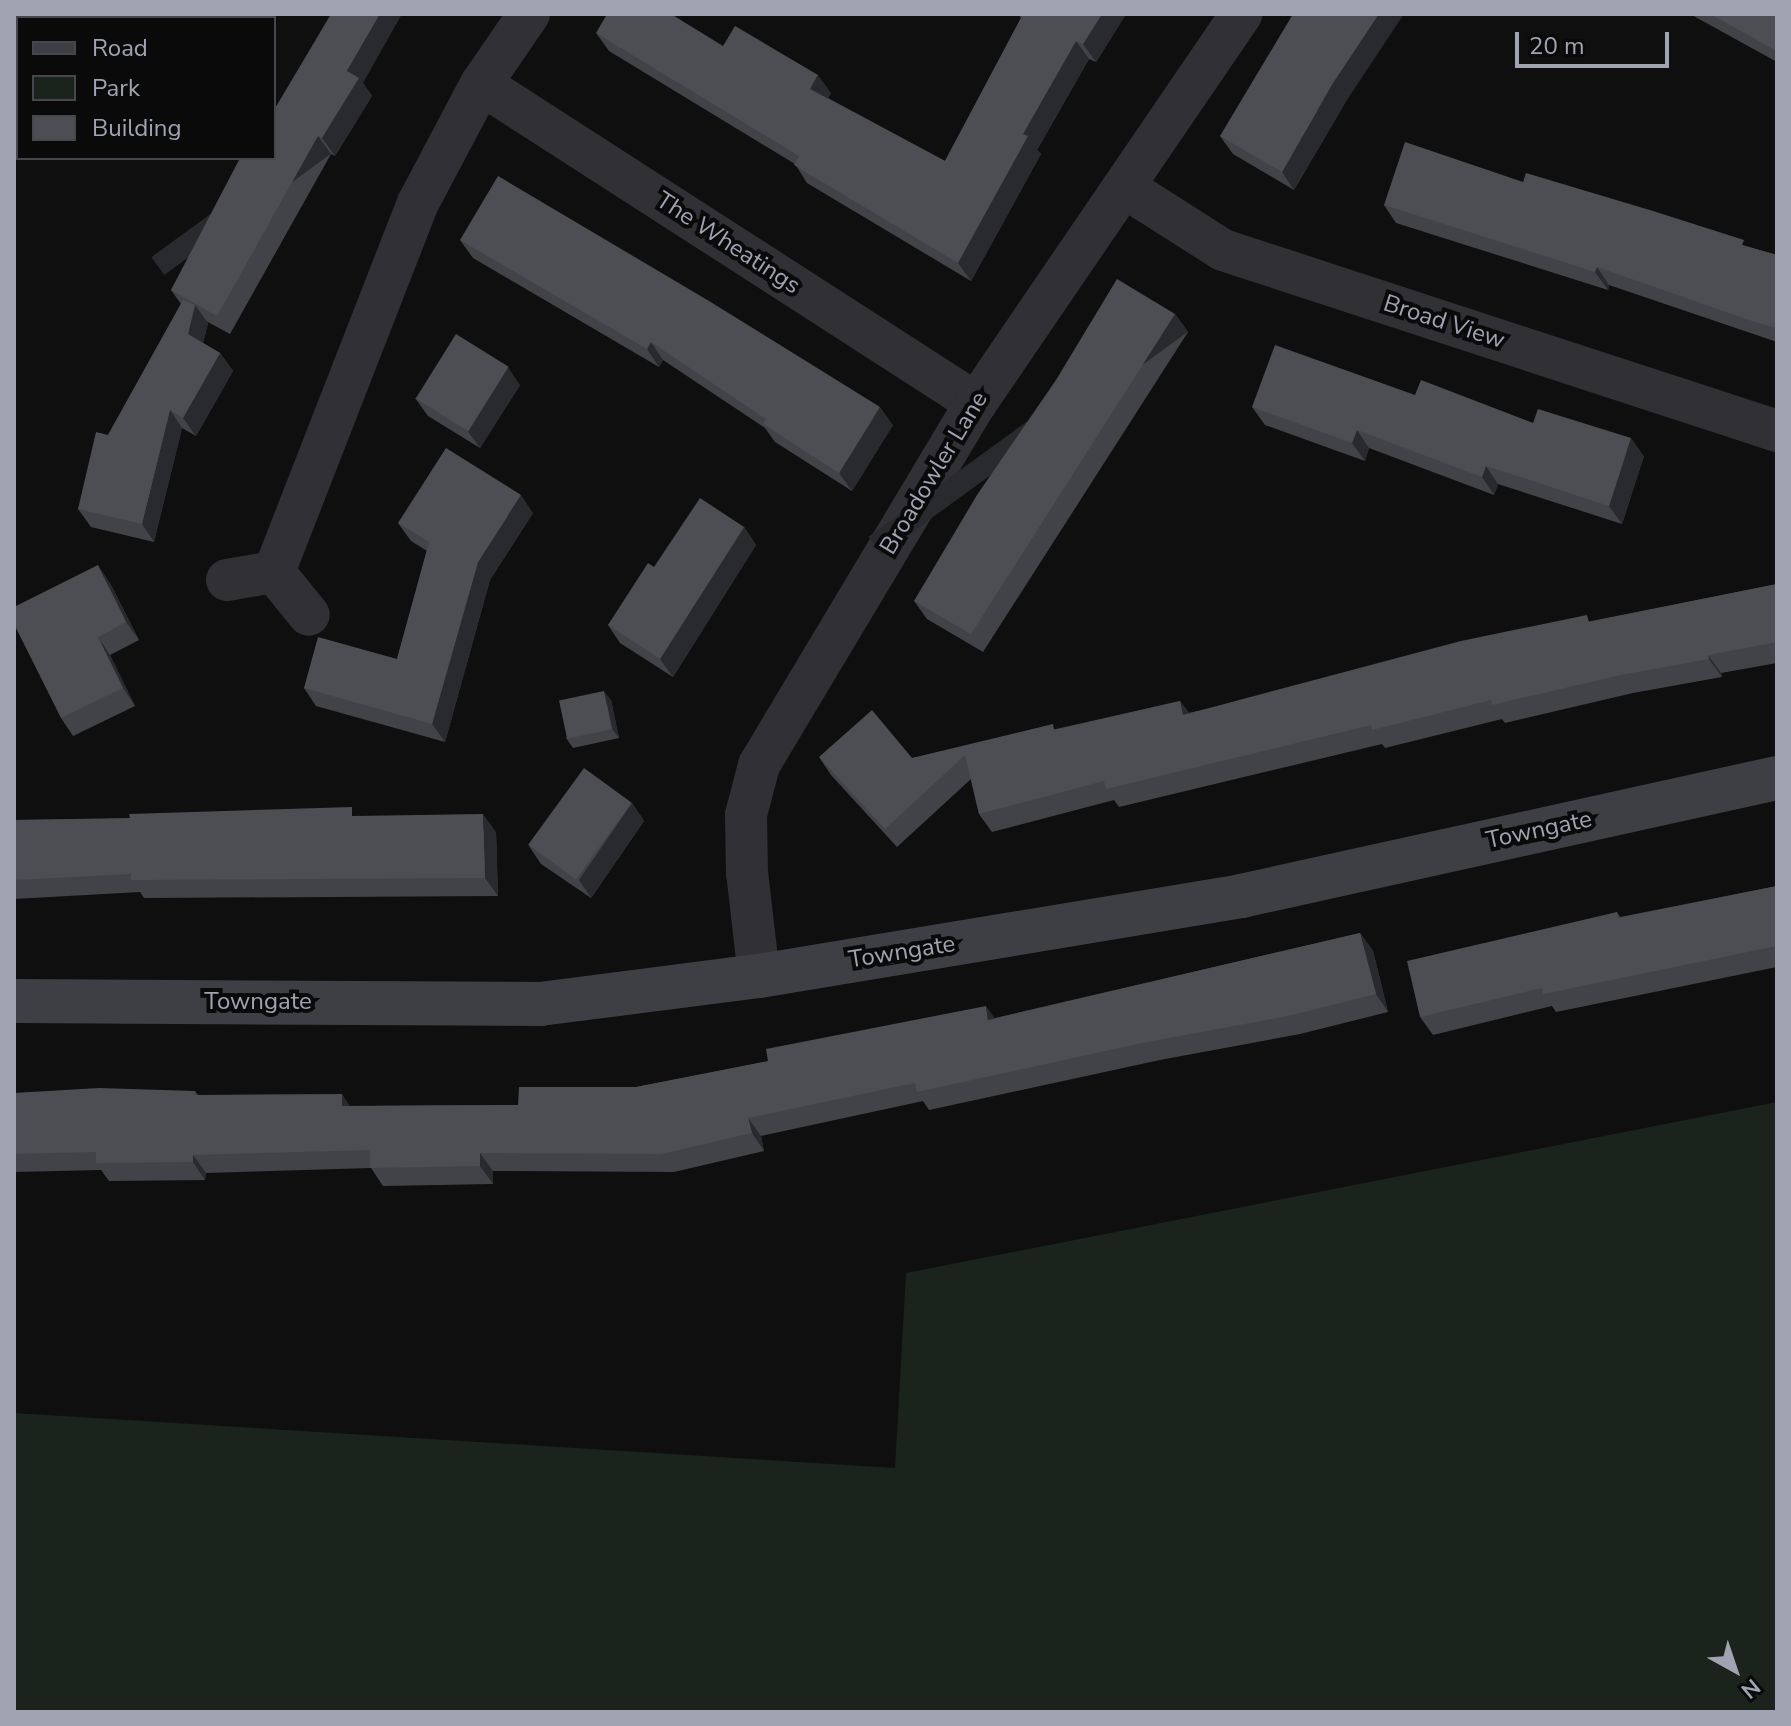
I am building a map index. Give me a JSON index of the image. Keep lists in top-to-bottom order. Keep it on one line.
{"streets":{"street":["The Wheatings","Broad View","Broadowler Lane","Towngate"]},"crossings":[["The Wheatings","Broadowler Lane"],["Broad View","Broadowler Lane"],["Broadowler Lane","Towngate"]],"legend":["Road","Park","Building"],"scale_bar":"20 m","north":"bottom right"}
